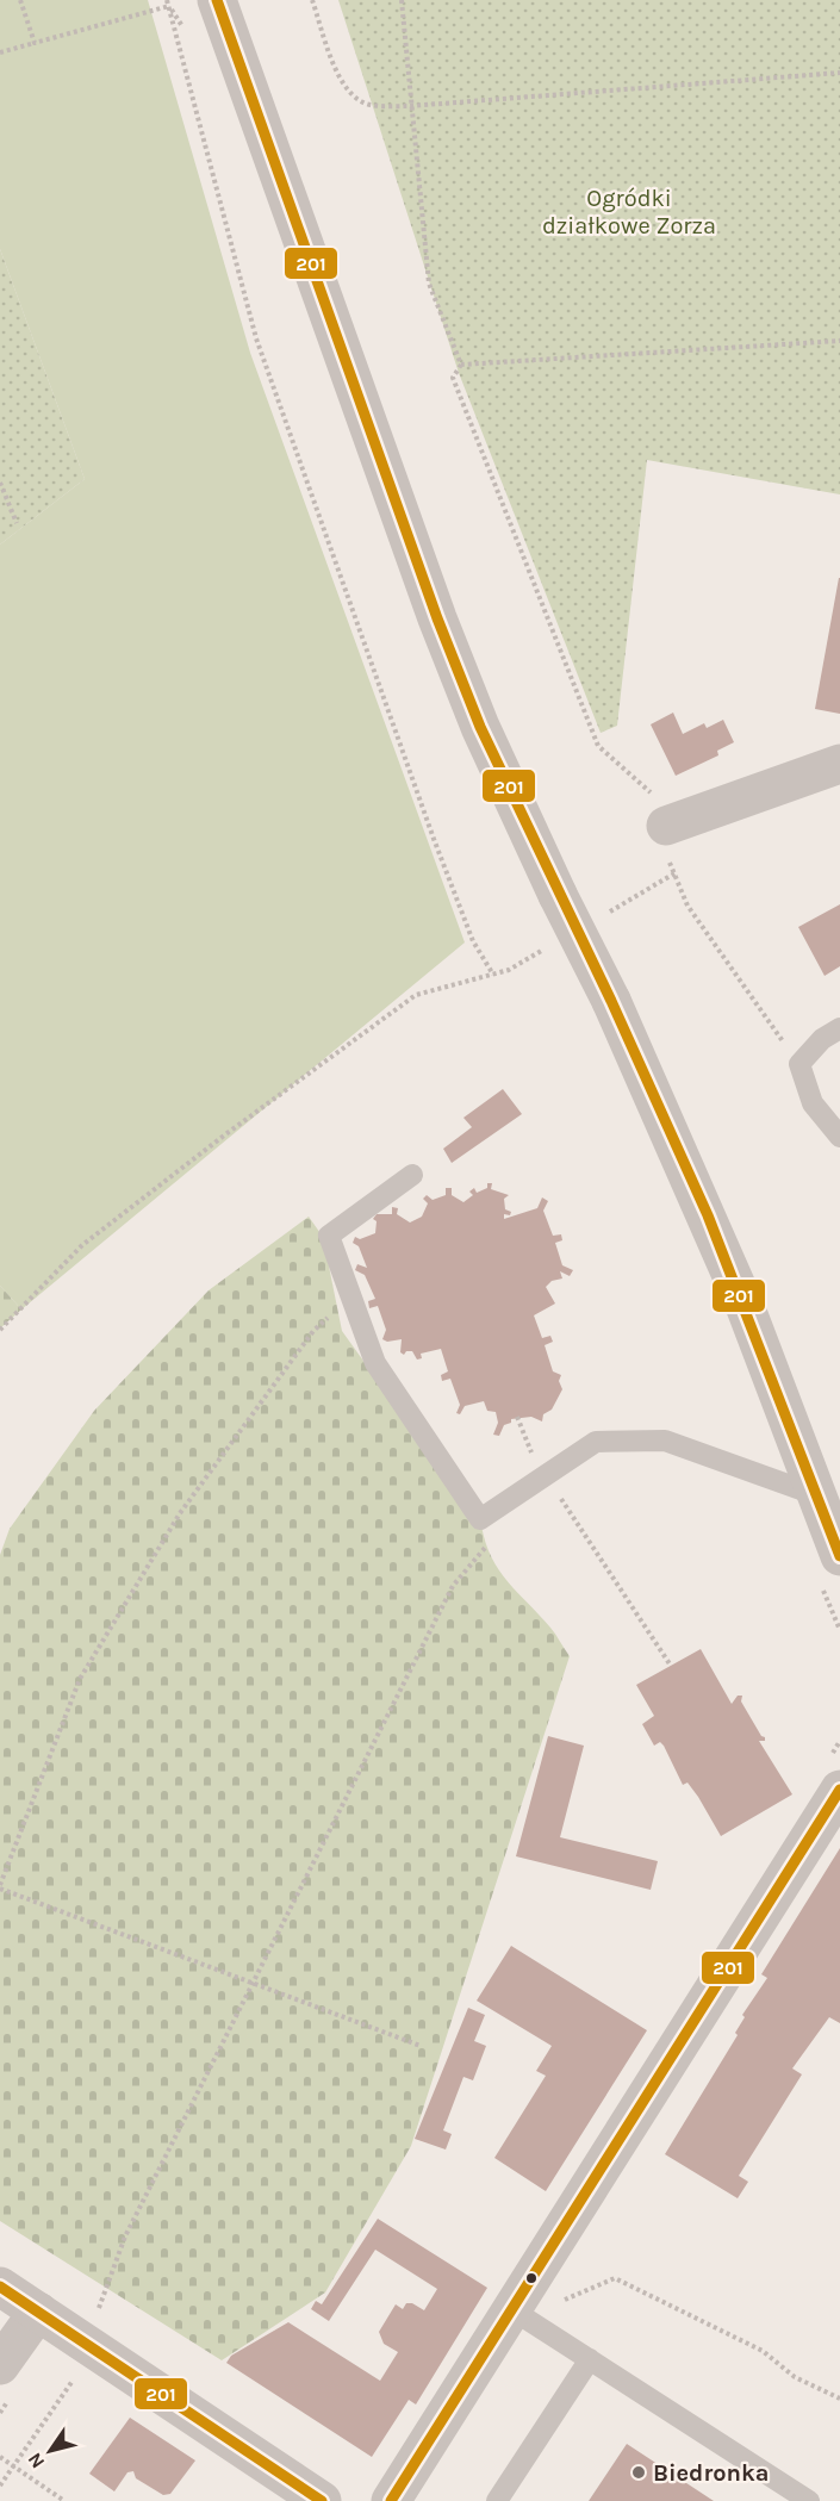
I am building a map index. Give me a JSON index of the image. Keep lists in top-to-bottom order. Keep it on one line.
{"parks":["Ogródki działkowe Zorza"],"places":["Biedronka"],"lines":["transit line 201"],"north":"bottom left"}
